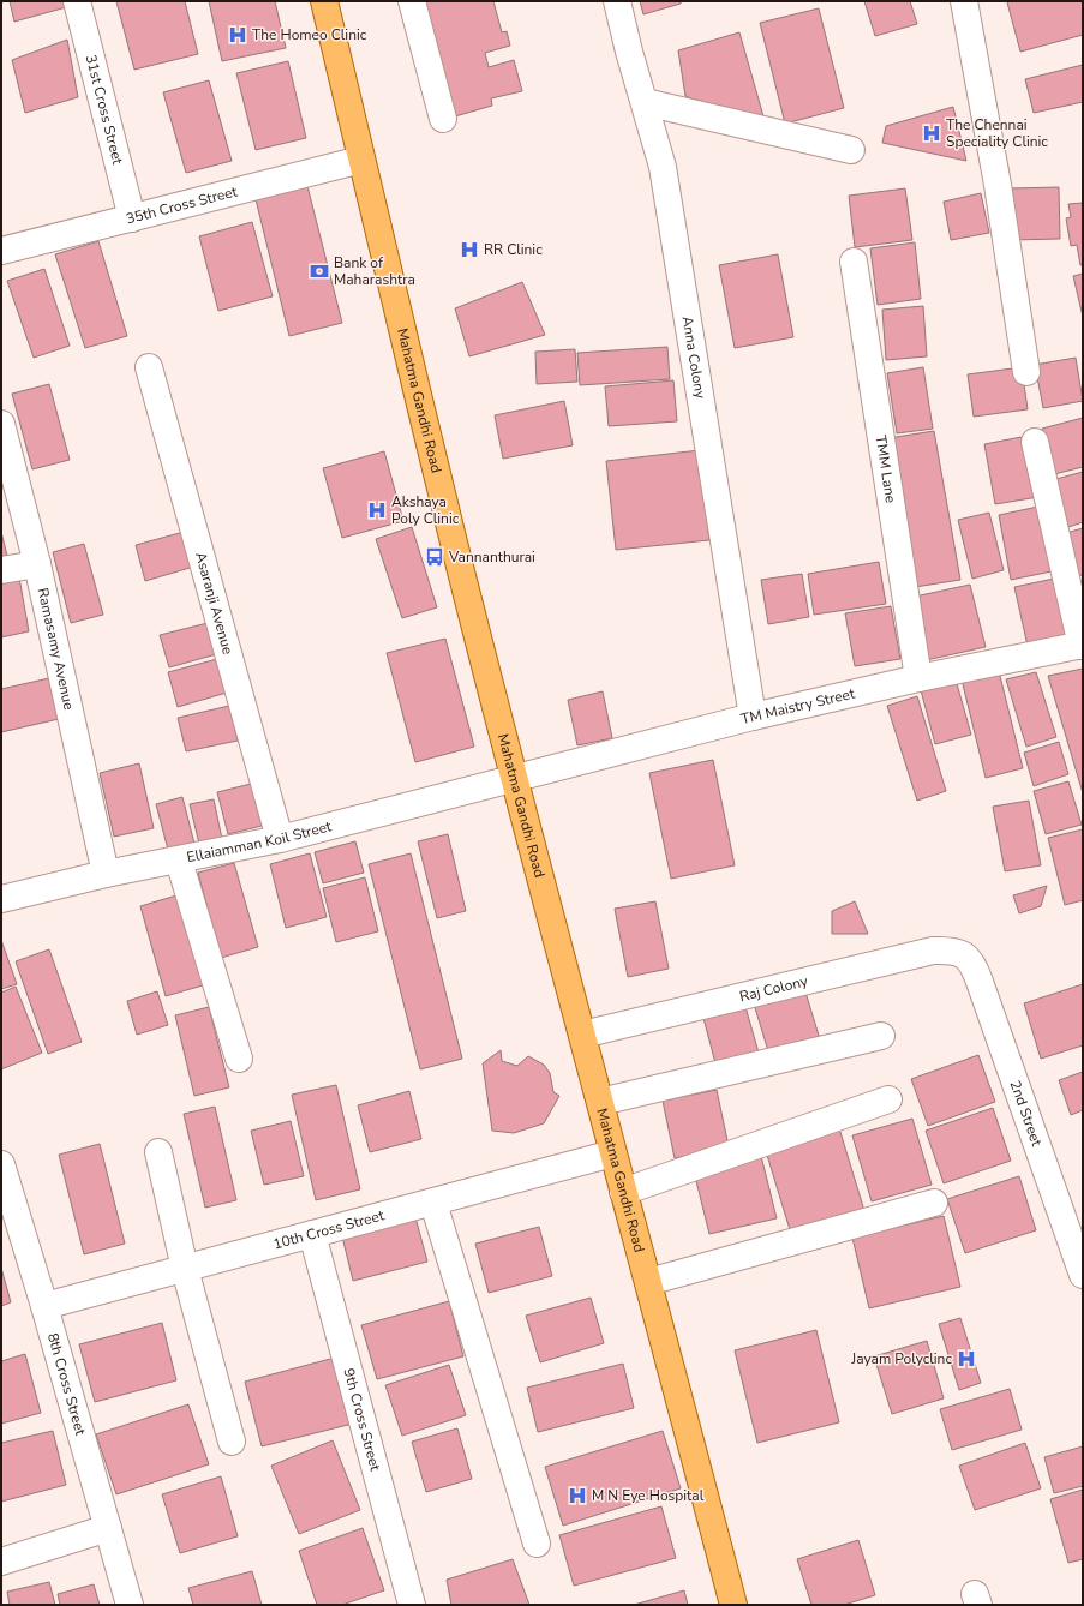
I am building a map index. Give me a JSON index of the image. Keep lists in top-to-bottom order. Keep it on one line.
{"streets":{"main road":["Mahatma Gandhi Road"],"street":["31st Cross Street","35th Cross Street","Anna Colony","TMM Lane","Asaranji Avenue","Ramasamy Avenue","TM Maistry Street","Ellaiamman Koil Street","Raj Colony","2nd Street","10th Cross Street","8th Cross Street","9th Cross Street"]},"crossings":[["31st Cross Street","35th Cross Street"],["35th Cross Street","Mahatma Gandhi Road"],["Anna Colony","TM Maistry Street"],["Mahatma Gandhi Road","TM Maistry Street"],["Mahatma Gandhi Road","Ellaiamman Koil Street"],["Mahatma Gandhi Road","Raj Colony"],["Mahatma Gandhi Road","10th Cross Street"],["TMM Lane","TM Maistry Street"],["Asaranji Avenue","Ellaiamman Koil Street"],["Ramasamy Avenue","Ellaiamman Koil Street"],["TM Maistry Street","Ellaiamman Koil Street"],["Raj Colony","2nd Street"],["10th Cross Street","8th Cross Street"],["10th Cross Street","9th Cross Street"]],"places":{"hospital":["The Homeo Clinic","The Chennai Speciality Clinic","RR Clinic","Akshaya Poly Clinic","Jayam Polyclinc","M N Eye Hospital"],"bank":["Bank of Maharashtra"],"bus stop":["Vannanthurai"]}}
